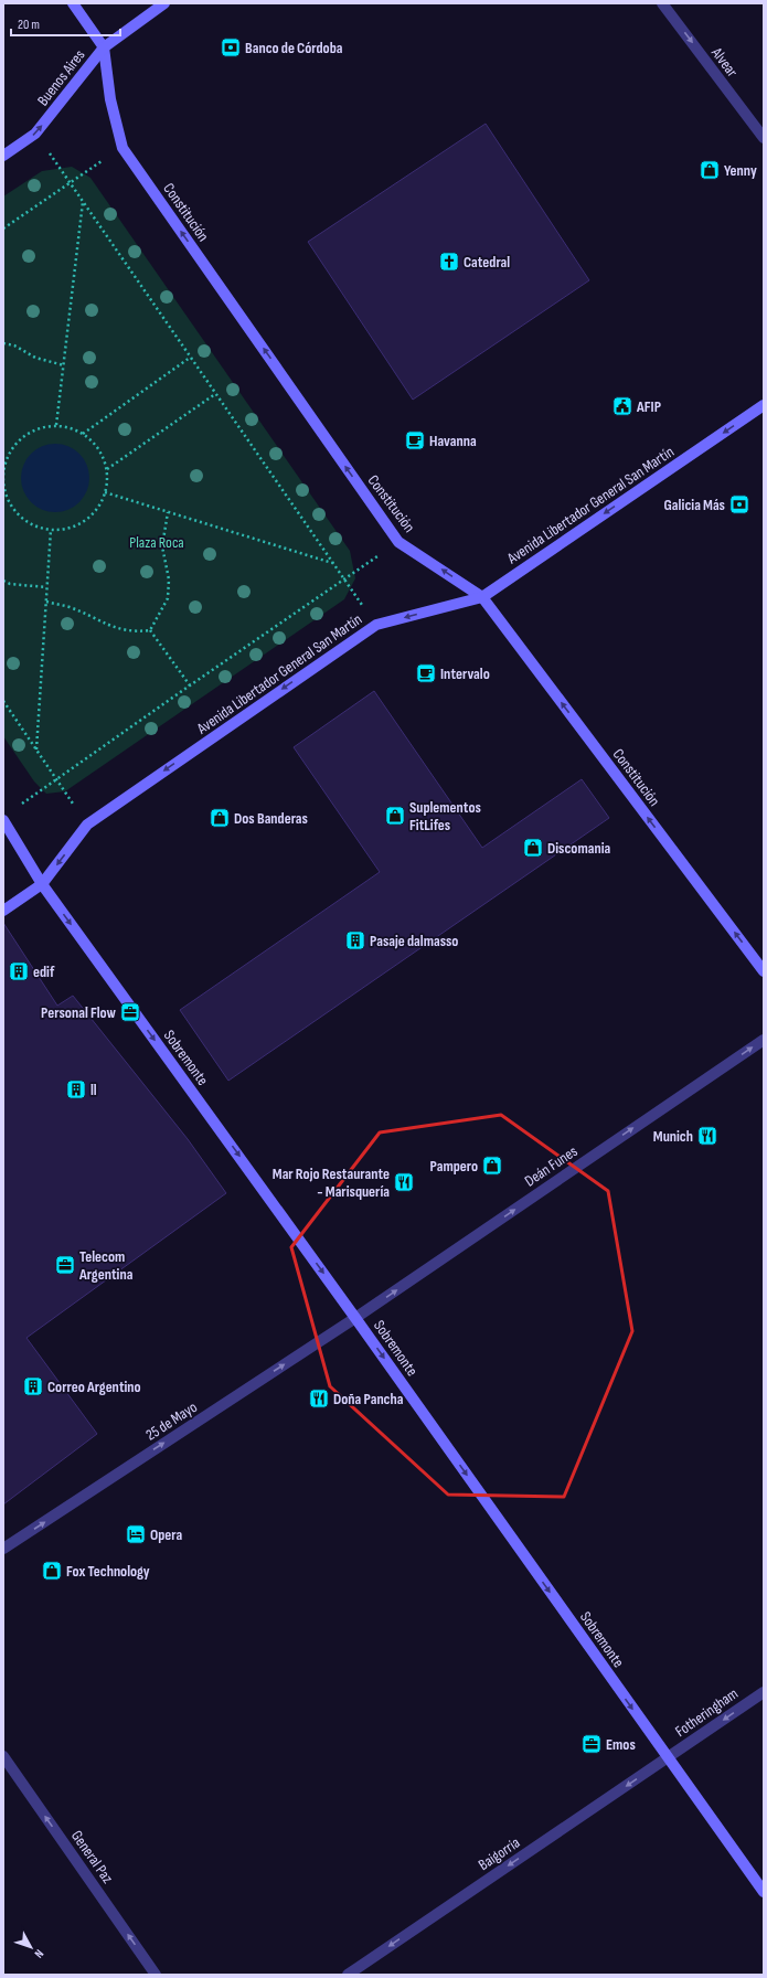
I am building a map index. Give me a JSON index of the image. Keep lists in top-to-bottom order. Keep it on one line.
{"streets":{"main road":["Buenos Aires","Constitución","Avenida Libertador General San Martín","Sobremonte"],"street":["Alvear","Deán Funes","25 de Mayo","Fotheringham","Baigorria","General Paz"]},"crossings":[["Buenos Aires","Constitución"],["Constitución","Avenida Libertador General San Martín"],["Avenida Libertador General San Martín","Sobremonte"],["Sobremonte","Deán Funes"],["Sobremonte","25 de Mayo"],["Sobremonte","Fotheringham"],["Sobremonte","Baigorria"],["Deán Funes","25 de Mayo"],["Fotheringham","Baigorria"]],"one_way":["Alvear","Buenos Aires","Constitución","Avenida Libertador General San Martín","Sobremonte","Deán Funes","25 de Mayo","Fotheringham","Baigorria","General Paz"],"parks":["Plaza Roca"],"places":{"bank":["Banco de Córdoba","Galicia Más"],"shop":["Yenny","Suplementos FitLifes","Dos Banderas","Discomania","Pampero","Fox Technology"],"church":["Catedral"],"public building":["AFIP"],"cafe":["Havanna","Intervalo"],"building":["Pasaje dalmasso","edif","ll","Correo Argentino"],"office":["Personal Flow","Telecom Argentina","Emos"],"restaurant":["Munich","Mar Rojo Restaurante - Marisquería","Doña Pancha"],"hotel":["Opera"]},"scale_bar":"20 m","north":"bottom right"}
